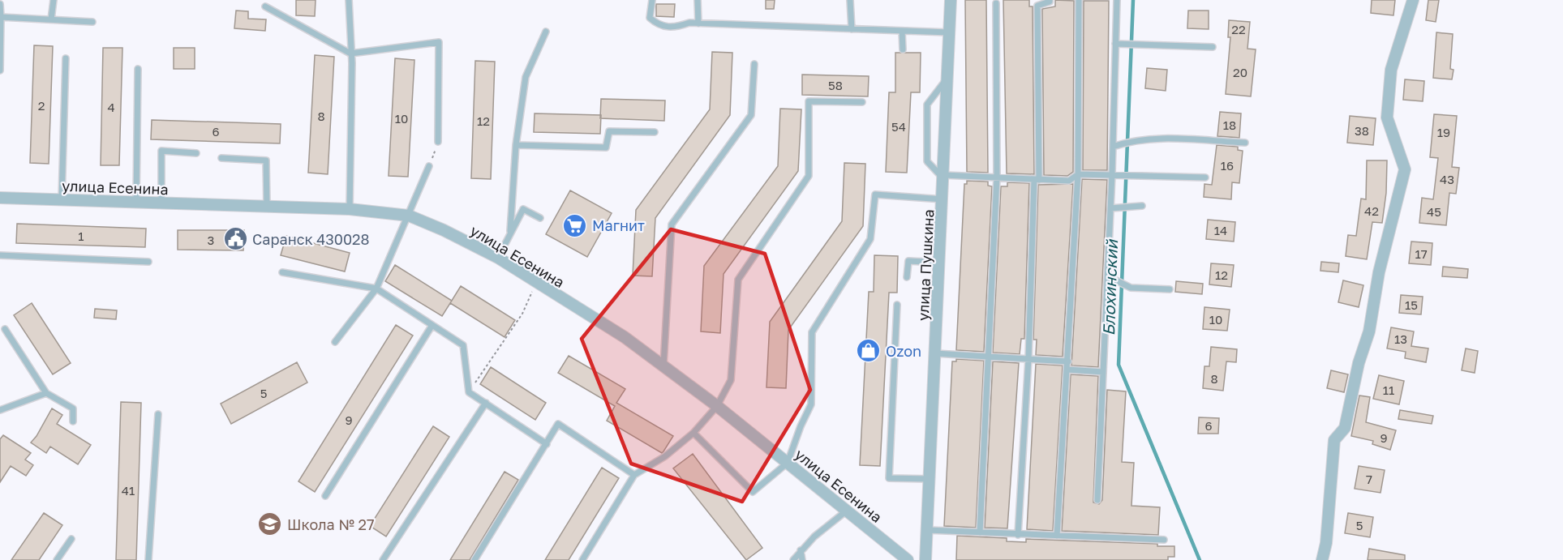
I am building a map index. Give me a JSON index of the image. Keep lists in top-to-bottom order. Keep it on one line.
{"streets":{"street":["улица Есенина","улица Пушкина"]},"water":["Блохинский"],"places":{"supermarket":["Магнит"],"public building":["Саранск 430028"],"shop":["Ozon"],"school or university":["Школа № 27"]},"house_numbers":["22","20","58","2","4","8","10","12","18","54","38","6","19","16","43","42","45","14","1","3","17","12","15","10","13","8","11","5","9","6","9","7","41","5"]}
